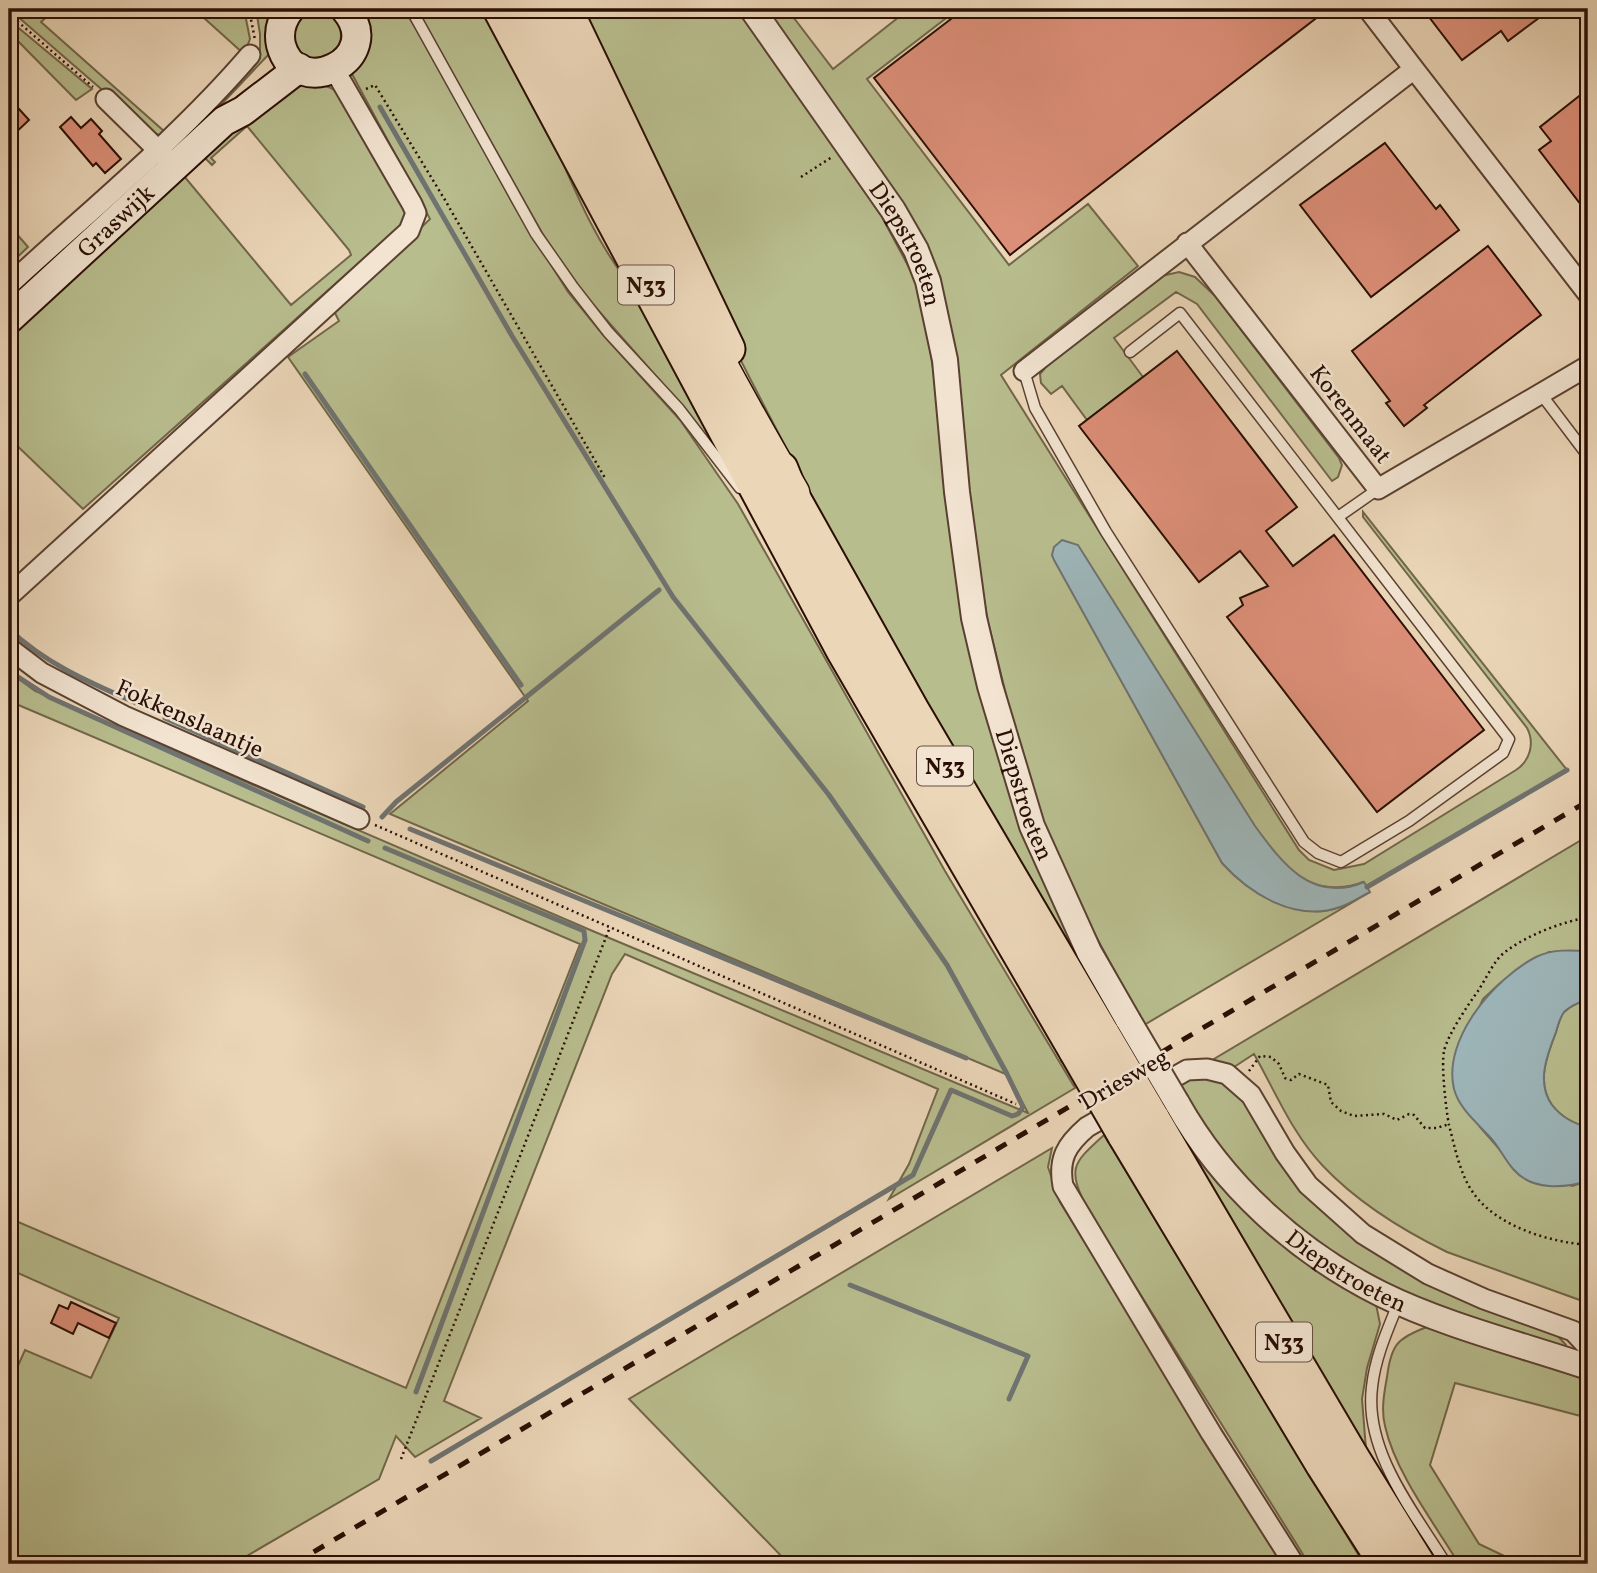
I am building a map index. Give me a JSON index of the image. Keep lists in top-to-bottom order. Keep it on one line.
{"streets":{"highway":["N33"],"main road":["Graswijk"],"street":["Diepstroeten","Korenmaat","Fokkenslaantje","Driesweg"]},"crossings":[["Diepstroeten","N33"]]}
